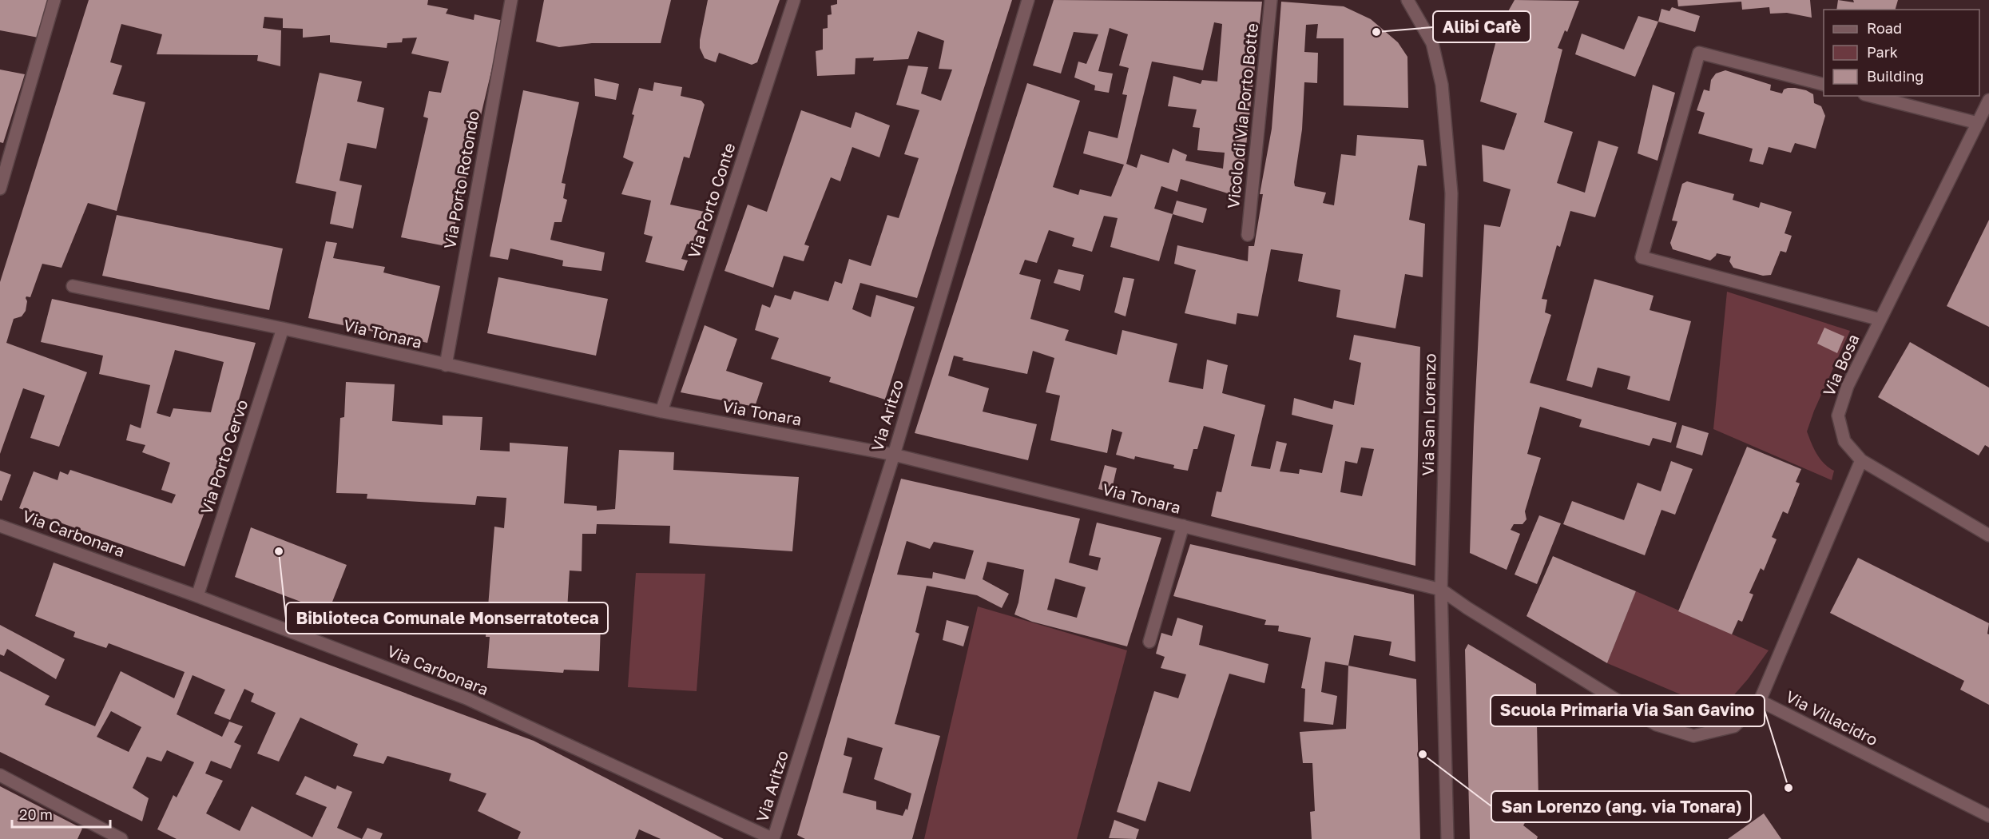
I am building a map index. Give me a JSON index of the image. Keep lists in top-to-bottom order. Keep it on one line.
{"streets":{"street":["Vicolo di Via Porto Botte","Via Porto Rotondo","Via Porto Conte","Via Tonara","Via Bosa","Via San Lorenzo","Via Aritzo","Via Porto Cervo","Via Carbonara","Via Villacidro"]},"crossings":[["Via Porto Rotondo","Via Tonara"],["Via Porto Conte","Via Tonara"],["Via Tonara","Via San Lorenzo"],["Via Tonara","Via Aritzo"],["Via Tonara","Via Porto Cervo"],["Via Tonara","Via Villacidro"],["Via San Lorenzo","Via Villacidro"],["Via Aritzo","Via Carbonara"],["Via Porto Cervo","Via Carbonara"]],"places":["Alibi Cafè","Biblioteca Comunale Monserratoteca","San Lorenzo (ang. via Tonara)","Scuola Primaria Via San Gavino"],"legend":["Road","Park","Building"],"scale_bar":"20 m"}
